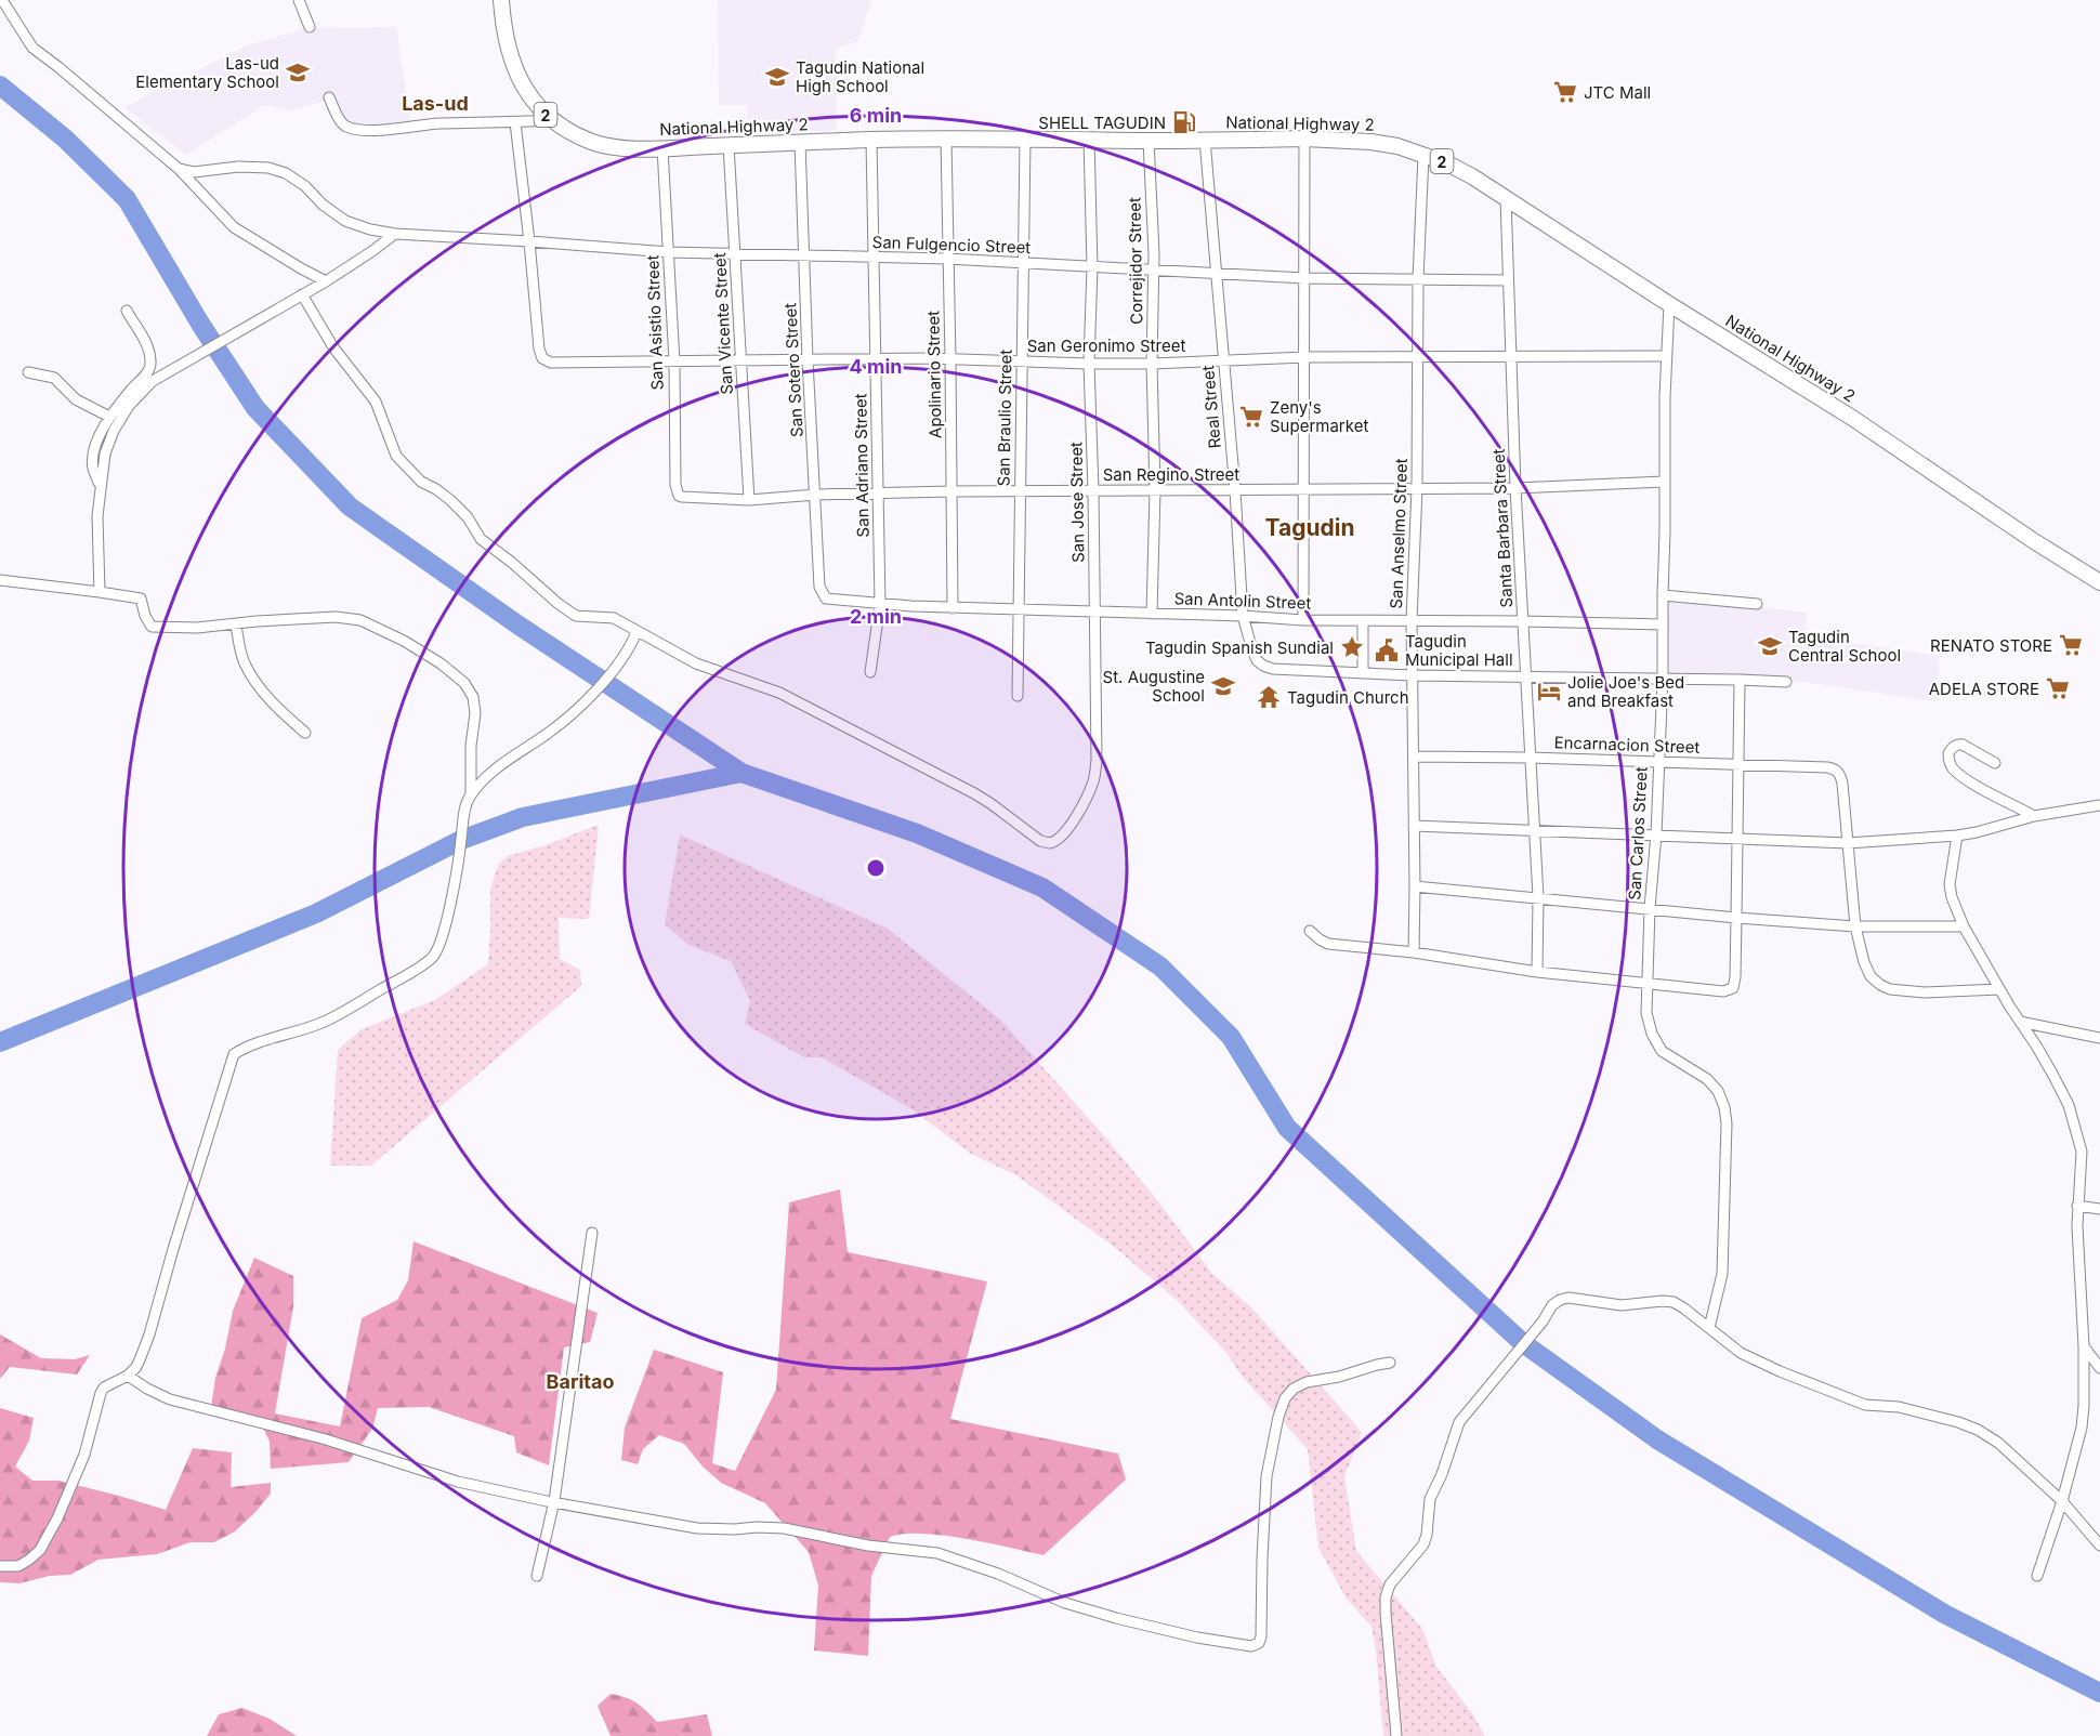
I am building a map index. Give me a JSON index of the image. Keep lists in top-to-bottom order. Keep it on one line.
{"streets":{"highway":["2","National Highway 2"],"street":["San Fulgencio Street","Correjidor Street","San Asistio Street","San Vicente Street","San Geronimo Street","San Sotero Street","Apolinario Street","Real Street","San Braulio Street","San Adriano Street","San Regino Street","San Jose Street","Santa Barbara Street","San Anselmo Street","San Antolin Street","Encarnacion Street","San Carlos Street"]},"crossings":[["National Highway 2","Correjidor Street"],["National Highway 2","San Asistio Street"],["National Highway 2","San Vicente Street"],["National Highway 2","San Sotero Street"],["National Highway 2","Apolinario Street"],["National Highway 2","Real Street"],["National Highway 2","San Braulio Street"],["National Highway 2","San Adriano Street"],["National Highway 2","San Jose Street"],["National Highway 2","Santa Barbara Street"],["National Highway 2","San Anselmo Street"],["National Highway 2","San Carlos Street"],["San Fulgencio Street","Correjidor Street"],["San Fulgencio Street","San Asistio Street"],["San Fulgencio Street","San Vicente Street"],["San Fulgencio Street","San Geronimo Street"],["San Fulgencio Street","San Sotero Street"],["San Fulgencio Street","Apolinario Street"],["San Fulgencio Street","Real Street"],["San Fulgencio Street","San Braulio Street"],["San Fulgencio Street","San Adriano Street"],["San Fulgencio Street","San Jose Street"],["San Fulgencio Street","Santa Barbara Street"],["San Fulgencio Street","San Anselmo Street"],["Correjidor Street","San Geronimo Street"],["Correjidor Street","San Regino Street"],["Correjidor Street","San Antolin Street"],["San Asistio Street","San Geronimo Street"],["San Asistio Street","San Regino Street"],["San Vicente Street","San Geronimo Street"],["San Vicente Street","San Regino Street"],["San Geronimo Street","San Sotero Street"],["San Geronimo Street","Apolinario Street"],["San Geronimo Street","Real Street"],["San Geronimo Street","San Braulio Street"],["San Geronimo Street","San Adriano Street"],["San Geronimo Street","San Jose Street"],["San Geronimo Street","Santa Barbara Street"],["San Geronimo Street","San Anselmo Street"],["San Geronimo Street","San Carlos Street"],["San Sotero Street","San Regino Street"],["San Sotero Street","San Antolin Street"],["Apolinario Street","San Regino Street"],["Apolinario Street","San Antolin Street"],["Real Street","San Regino Street"],["Real Street","San Antolin Street"],["San Braulio Street","San Regino Street"],["San Braulio Street","San Antolin Street"],["San Adriano Street","San Regino Street"],["San Adriano Street","San Antolin Street"],["San Regino Street","San Jose Street"],["San Regino Street","Santa Barbara Street"],["San Regino Street","San Anselmo Street"],["San Regino Street","San Carlos Street"],["San Jose Street","San Antolin Street"],["Santa Barbara Street","San Antolin Street"],["Santa Barbara Street","Encarnacion Street"],["San Anselmo Street","San Antolin Street"],["San Anselmo Street","Encarnacion Street"],["San Antolin Street","San Carlos Street"],["Encarnacion Street","San Carlos Street"]],"districts":["Las-ud","Tagudin","Baritao"],"places":{"school or university":["Las-ud Elementary School","Tagudin National High School","Tagudin Central School","St. Augustine School"],"supermarket":["JTC Mall","Zeny's Supermarket","RENATO STORE","ADELA STORE"],"fuel station":["SHELL TAGUDIN"],"place":["Tagudin Spanish Sundial"],"public building":["Tagudin Municipal Hall"],"hotel":["Jolie Joe's Bed and Breakfast"],"temple":["Tagudin Church"]},"rings":["6 min","4 min","2 min"]}
